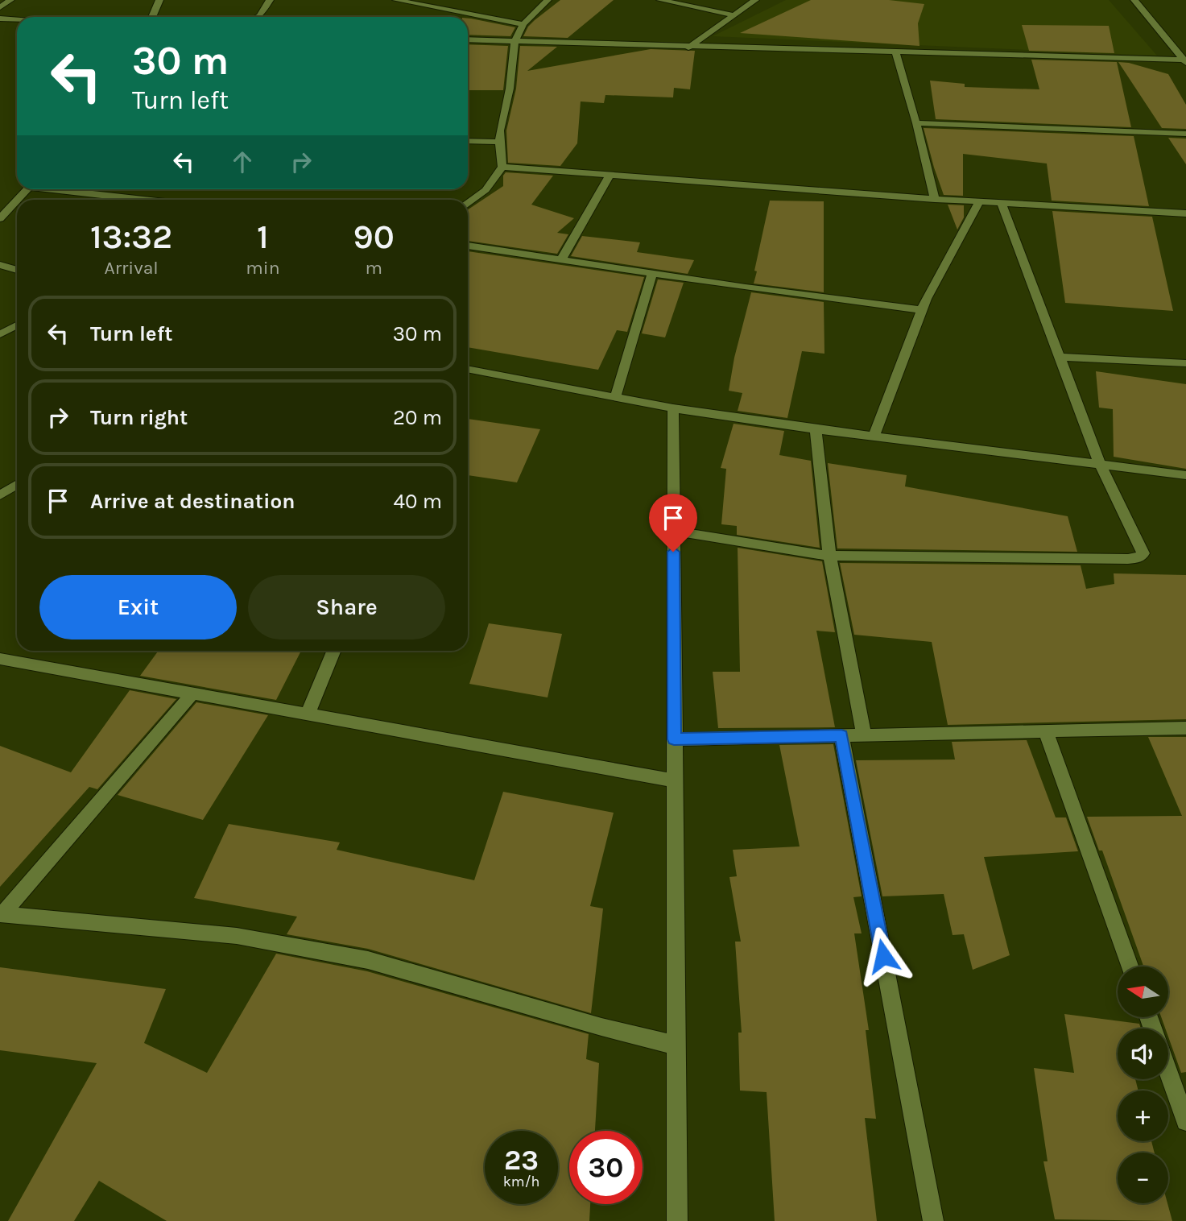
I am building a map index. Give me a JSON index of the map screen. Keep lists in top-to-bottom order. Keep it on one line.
{"north":"left","page":{"turn":["30 m","Turn left"],"eta":["13:32","Arrival","1","min","90","m"],"list":[{"name":"Turn left","value":"30 m"},{"name":"Turn right","value":"20 m"},{"name":"Arrive at destination","value":"40 m"}],"buttons":["Exit","Share"],"map_buttons":["+","−"],"speed":"23 km/h","limit":"30"}}
